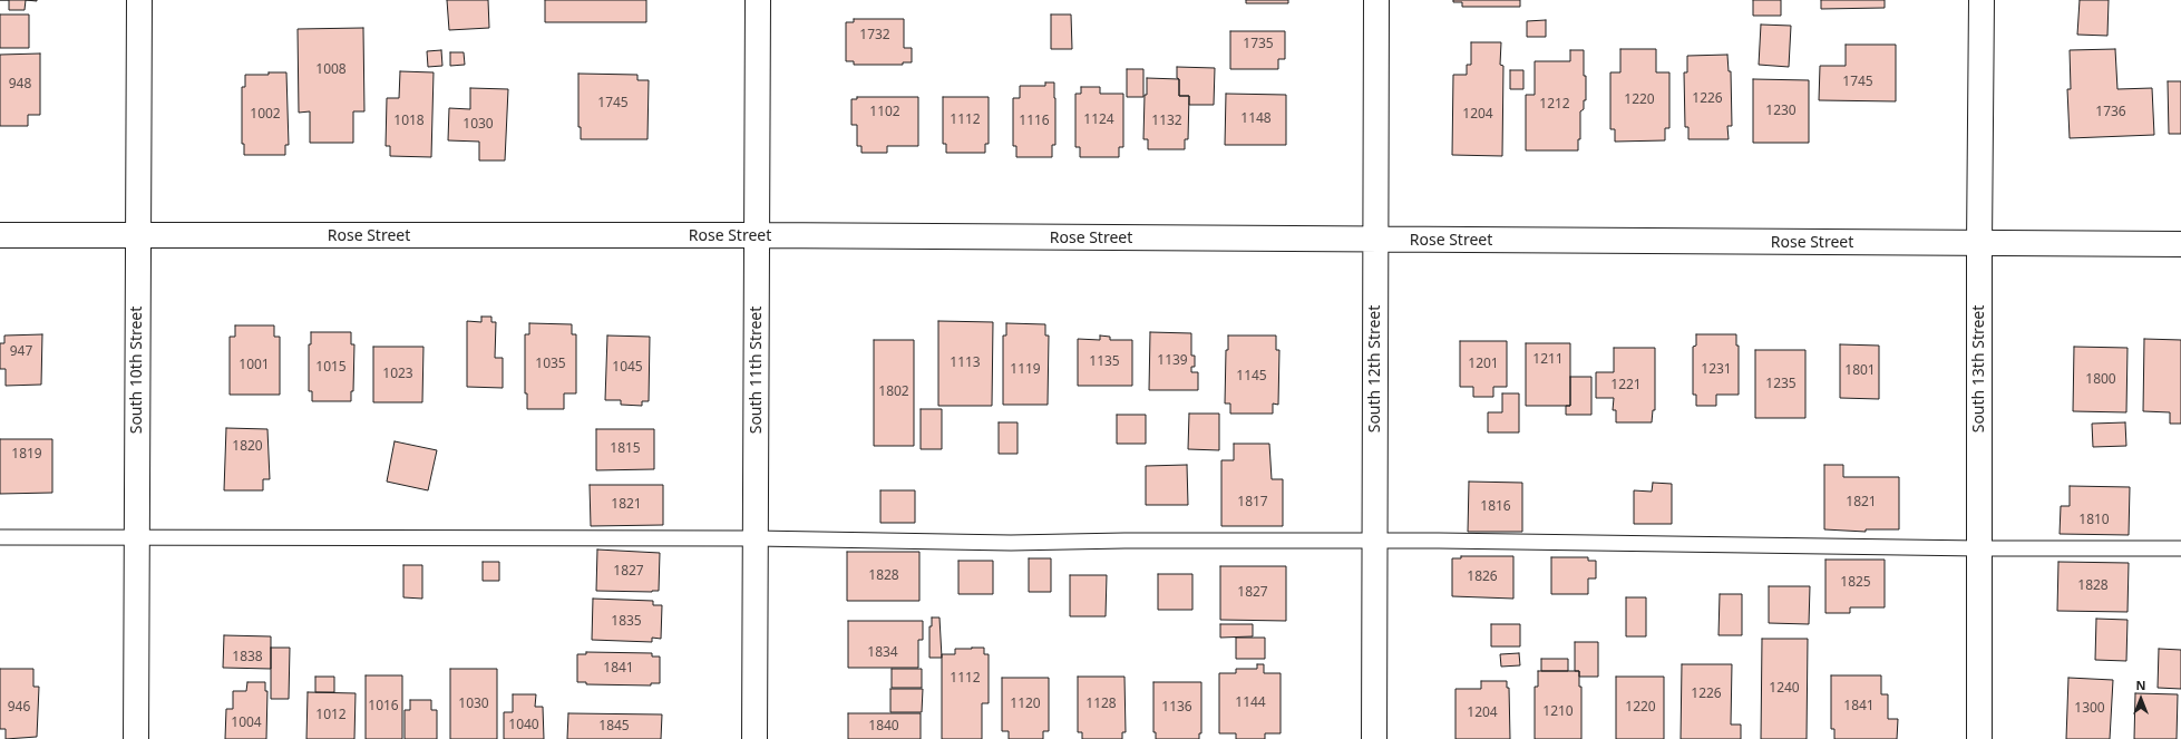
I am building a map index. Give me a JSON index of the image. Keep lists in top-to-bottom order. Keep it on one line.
{"streets":{"street":["Rose Street","South 12th Street","South 13th Street","South 10th Street","South 11th Street"]},"crossings":[["Rose Street","South 12th Street"],["Rose Street","South 13th Street"],["Rose Street","South 10th Street"],["Rose Street","South 11th Street"]],"house_numbers":["1732","1735","1008","1745","948","1226","1220","1745","1212","1230","1102","1736","1002","1204","1148","1112","1124","1018","1116","1132","1030","947","1211","1139","1135","1113","1035","1201","1001","1015","1045","1119","1231","1801","1023","1145","1800","1235","1221","1802","1820","1815","1819","1817","1821","1821","1816","1810","1827","1828","1826","1825","1828","1827","1835","1834","1838","1841","1112","1240","1226","1144","1030","1120","1128","1016","1841","946","1136","1220","1300","1210","1204","1012","1004","1040","1845","1840"],"north":"top"}
